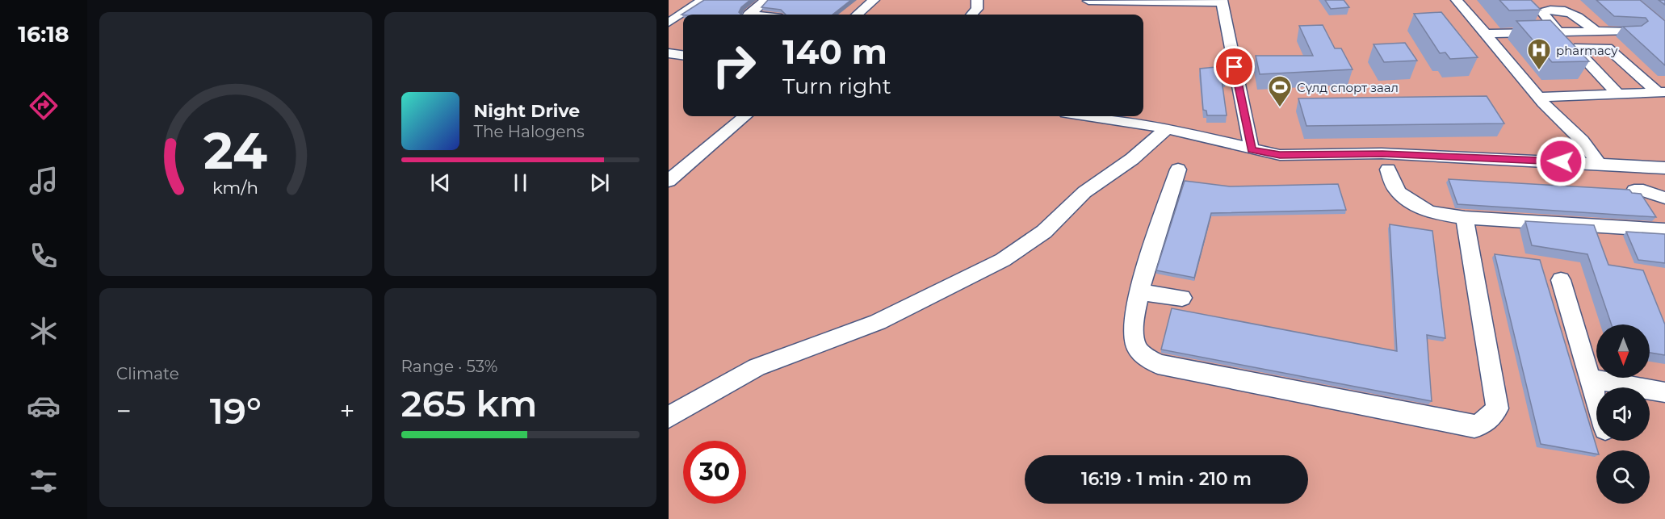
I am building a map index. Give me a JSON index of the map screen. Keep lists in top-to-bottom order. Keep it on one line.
{"places":{"hospital":["pharmacy"],"sports":["Сүлд спорт заал"]},"north":"bottom","page":{"tabs":"16:18","turn":["140 m","Turn right"],"song":["Night Drive","The Halogens"],"tile":["Climate",["Range · 53%","265 km"]],"heat":["−","19°","+"],"limit":"30","trip":"16:19 · 1 min · 210 m","gauge":["24","km/h"]}}
